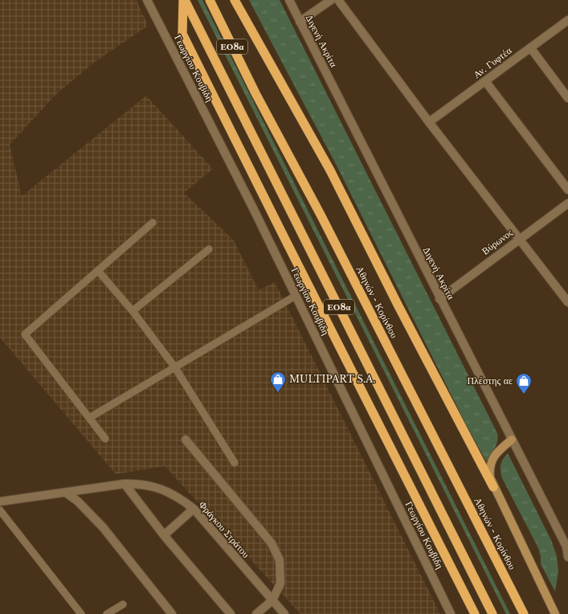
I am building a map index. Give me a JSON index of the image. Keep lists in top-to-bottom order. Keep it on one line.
{"streets":{"highway":["ΕΟ8α","Αθηνών - Κορίνθου"],"street":["Διγενή Ακρίτα","Αν. Γυφτέα","Γεωργίου Κουβίδη","Βύρωνος","Φράγκου Στράτου"]},"crossings":[["Διγενή Ακρίτα","Βύρωνος"]],"places":{"shop":["MULTIPART S.A.","Πλέστης αε"]}}
